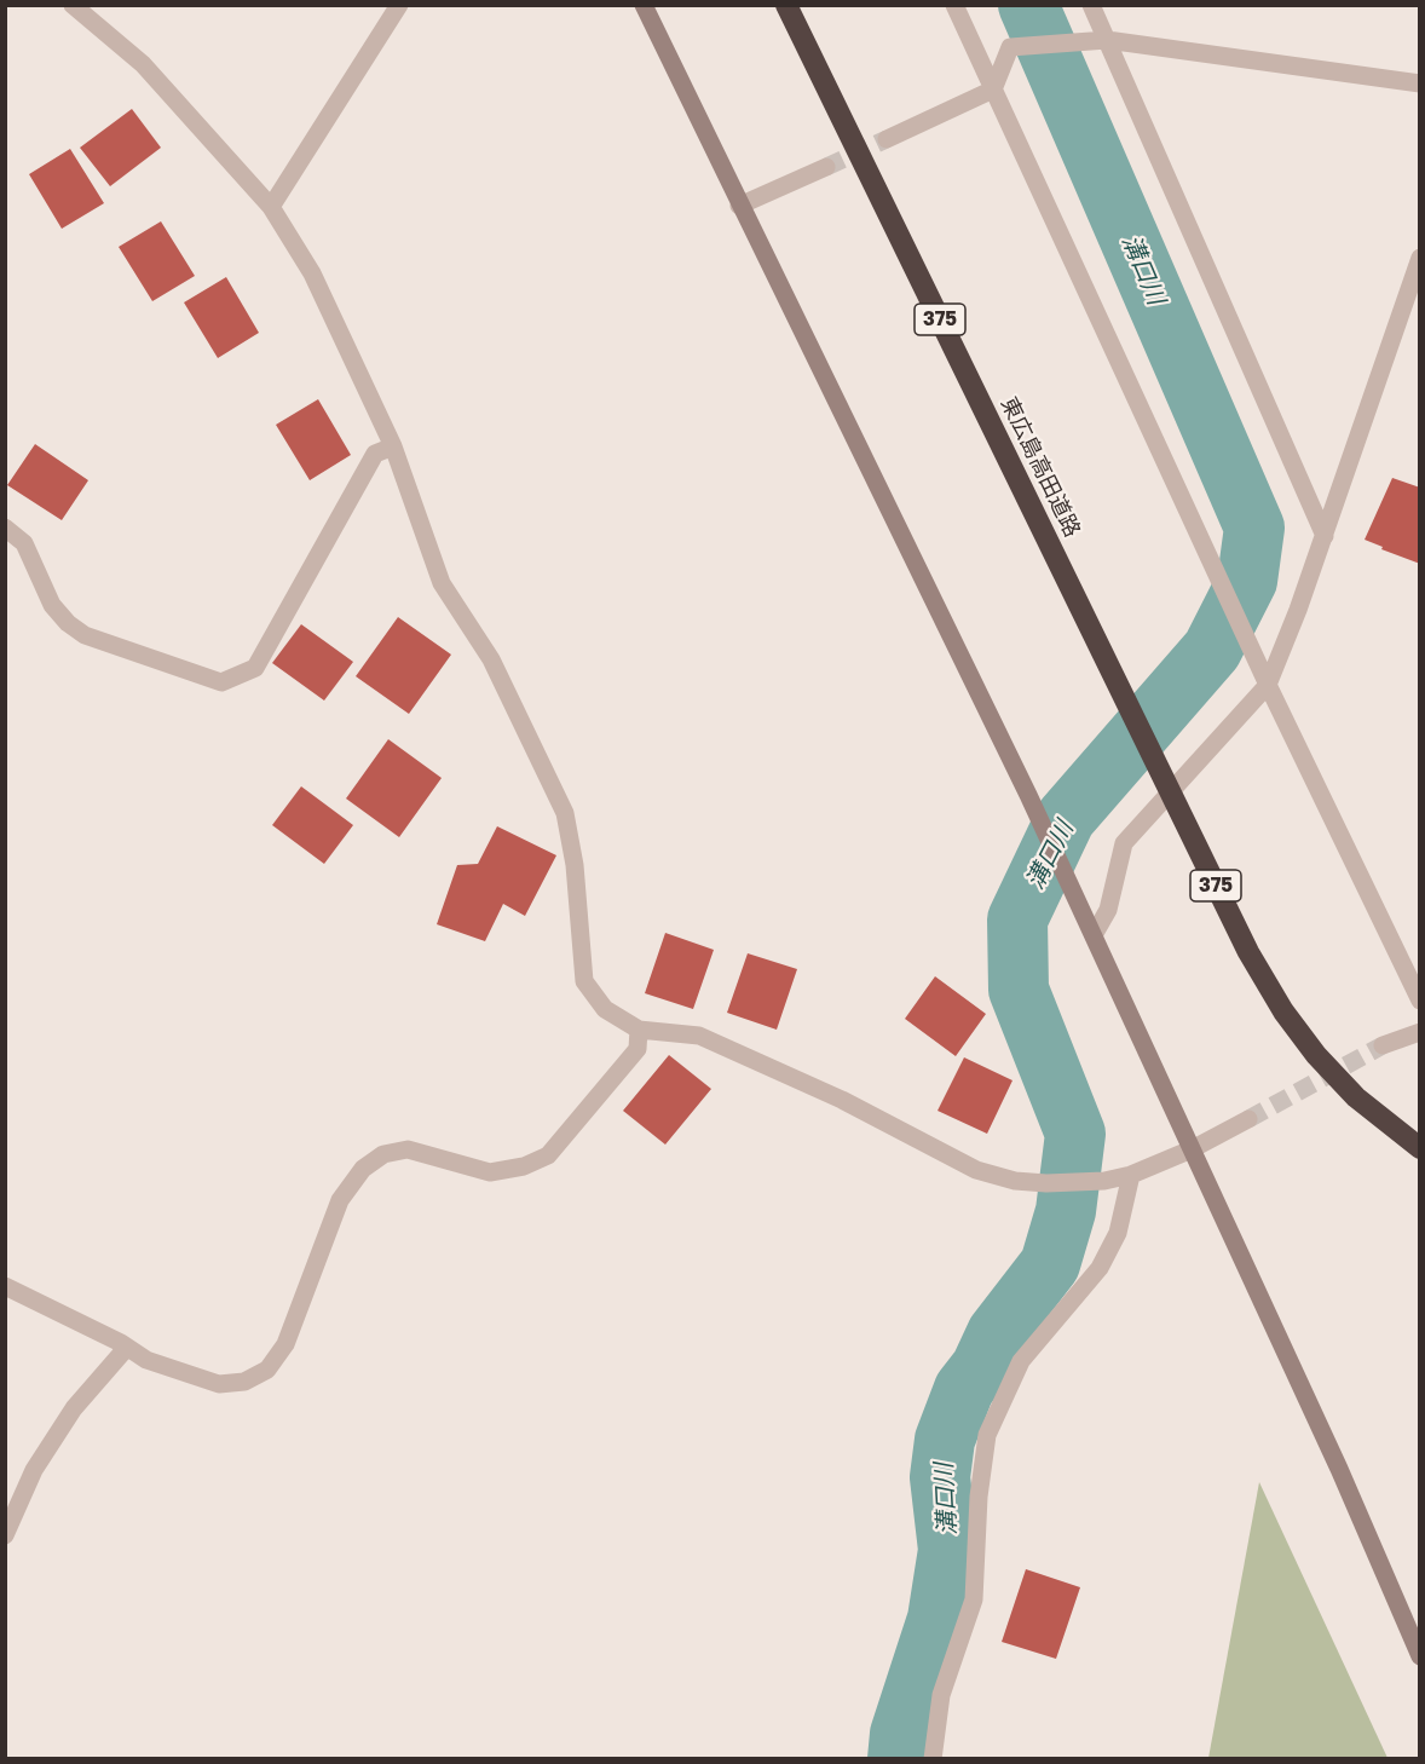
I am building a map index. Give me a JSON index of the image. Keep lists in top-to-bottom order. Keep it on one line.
{"streets":{"highway":["375","東広島高田道路"]},"water":["溝口川"]}
